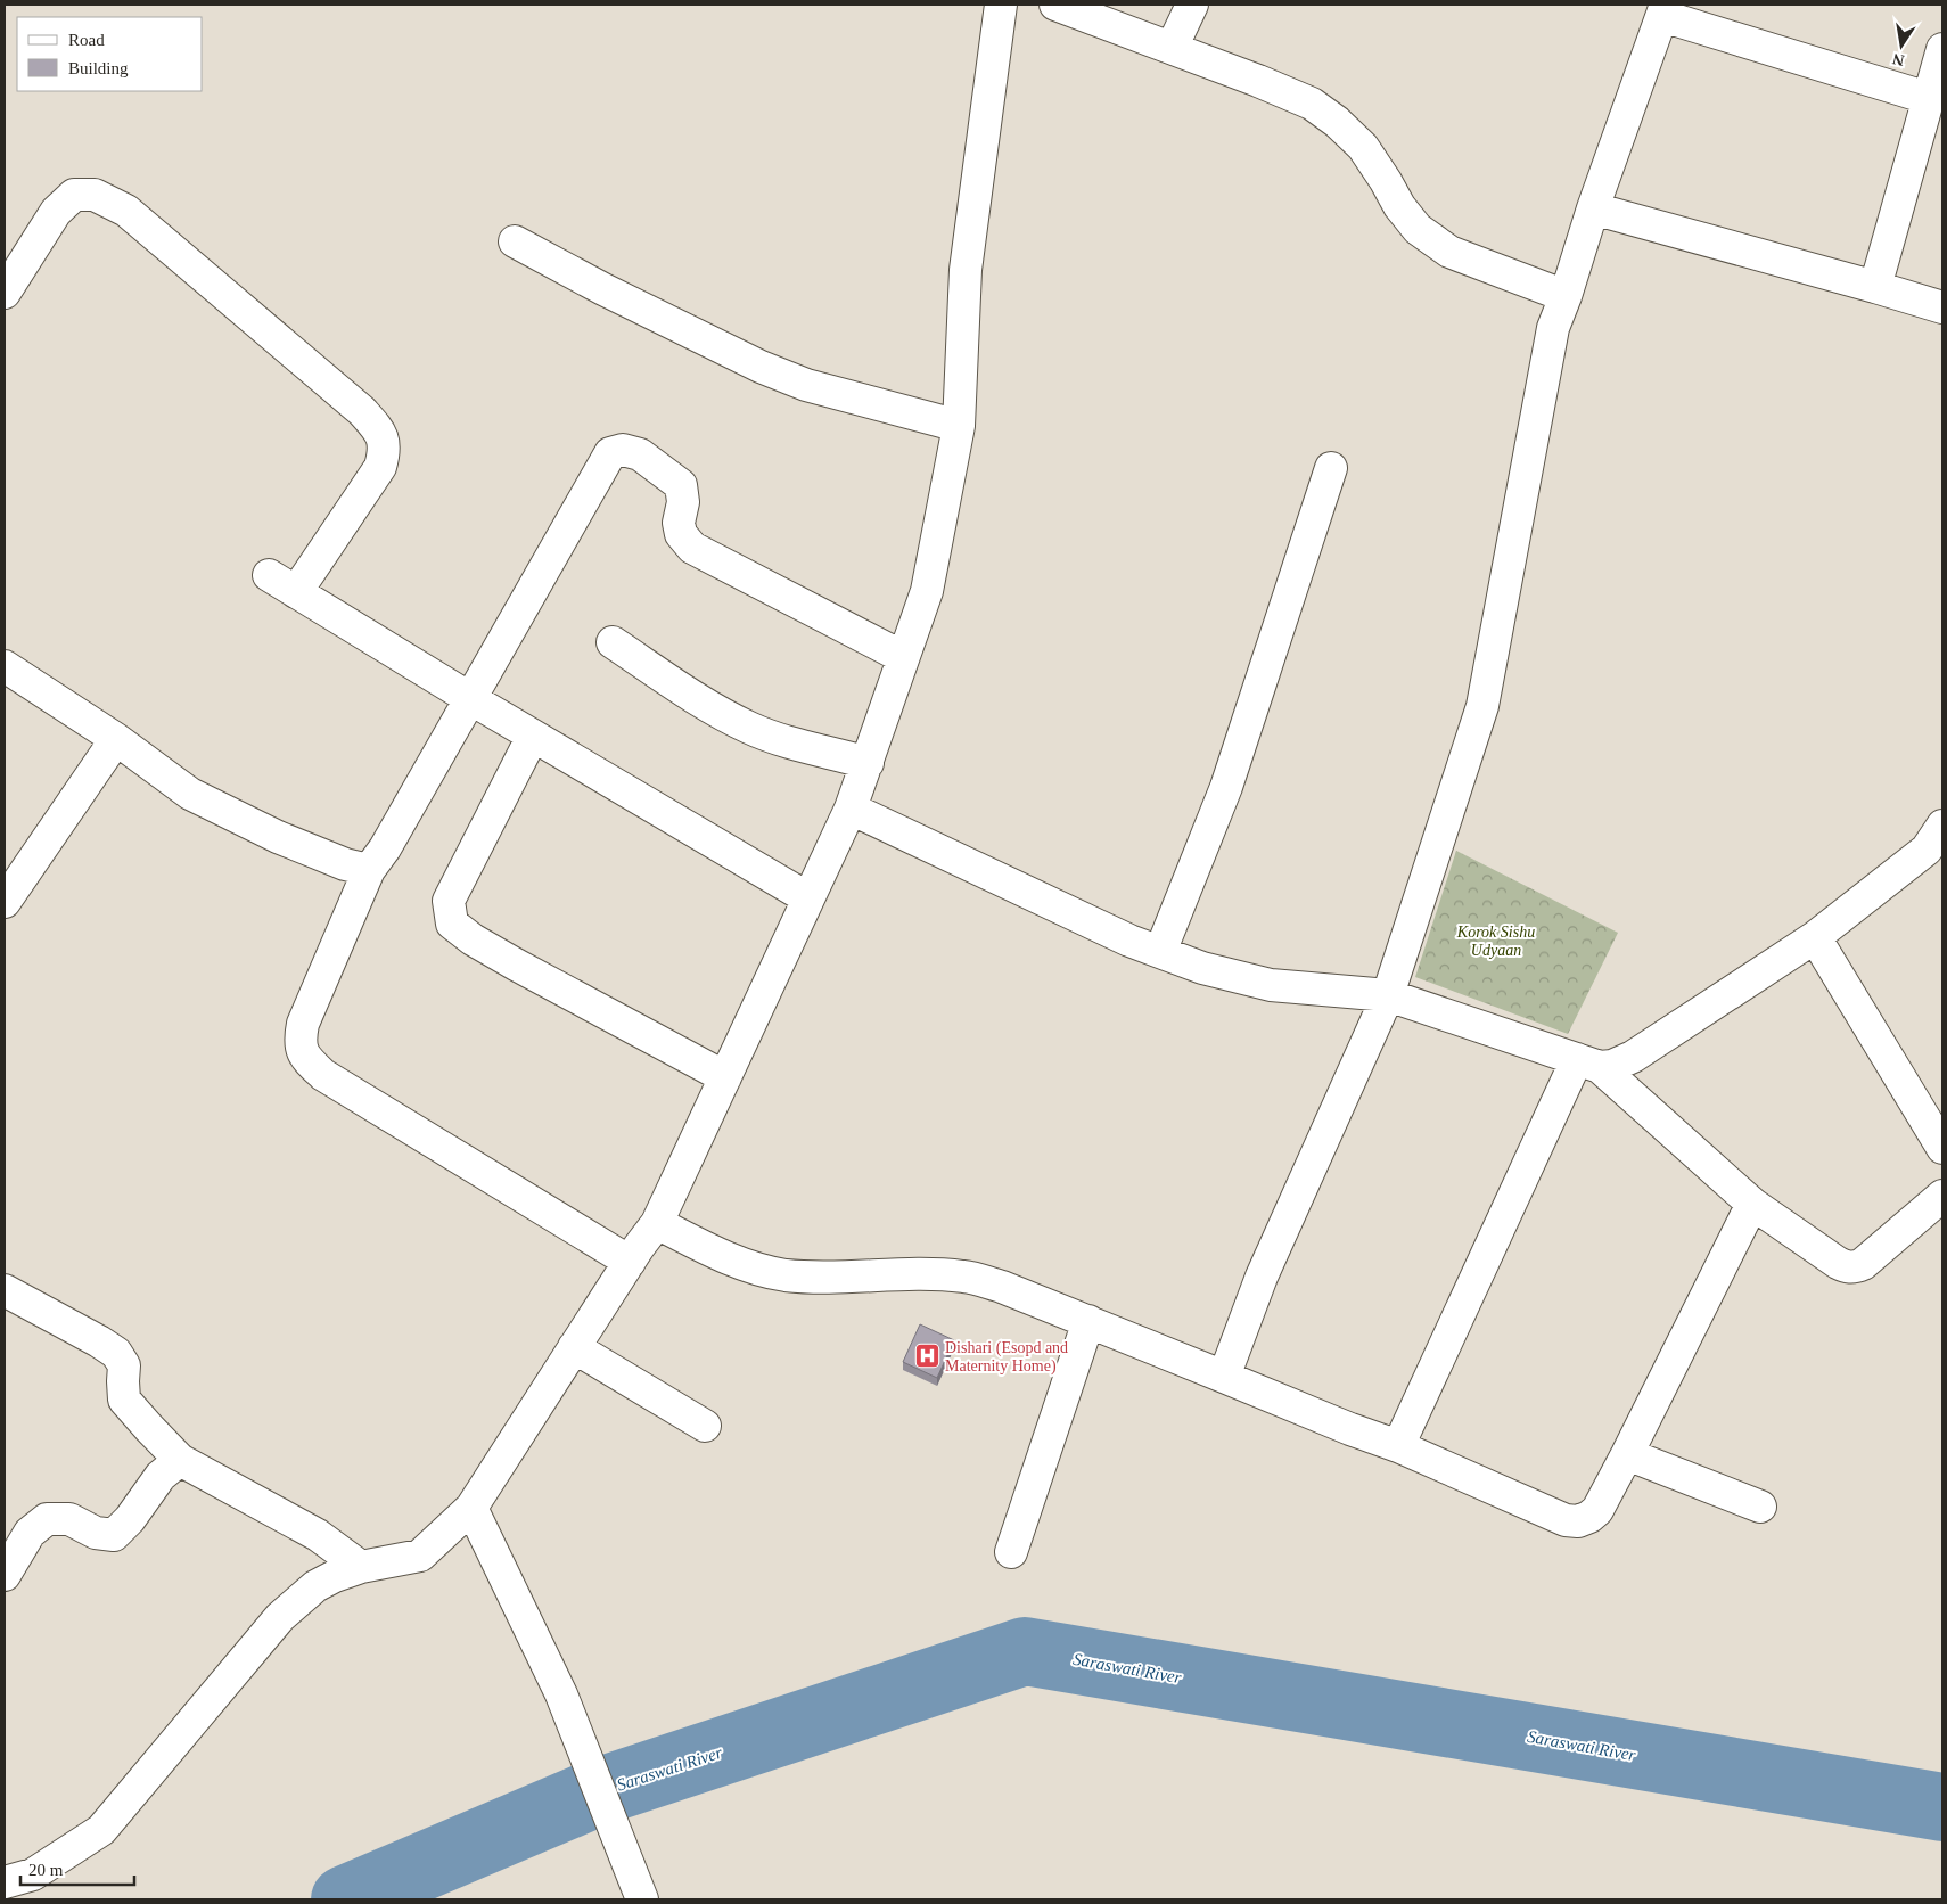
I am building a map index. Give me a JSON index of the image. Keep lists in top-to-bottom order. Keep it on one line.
{"water":["Saraswati River"],"parks":["Korok Sishu Udyaan"],"places":{"hospital":["Dishari (Esopd and Maternity Home)"]},"legend":["Road","Building"],"scale_bar":"20 m","north":"bottom"}
